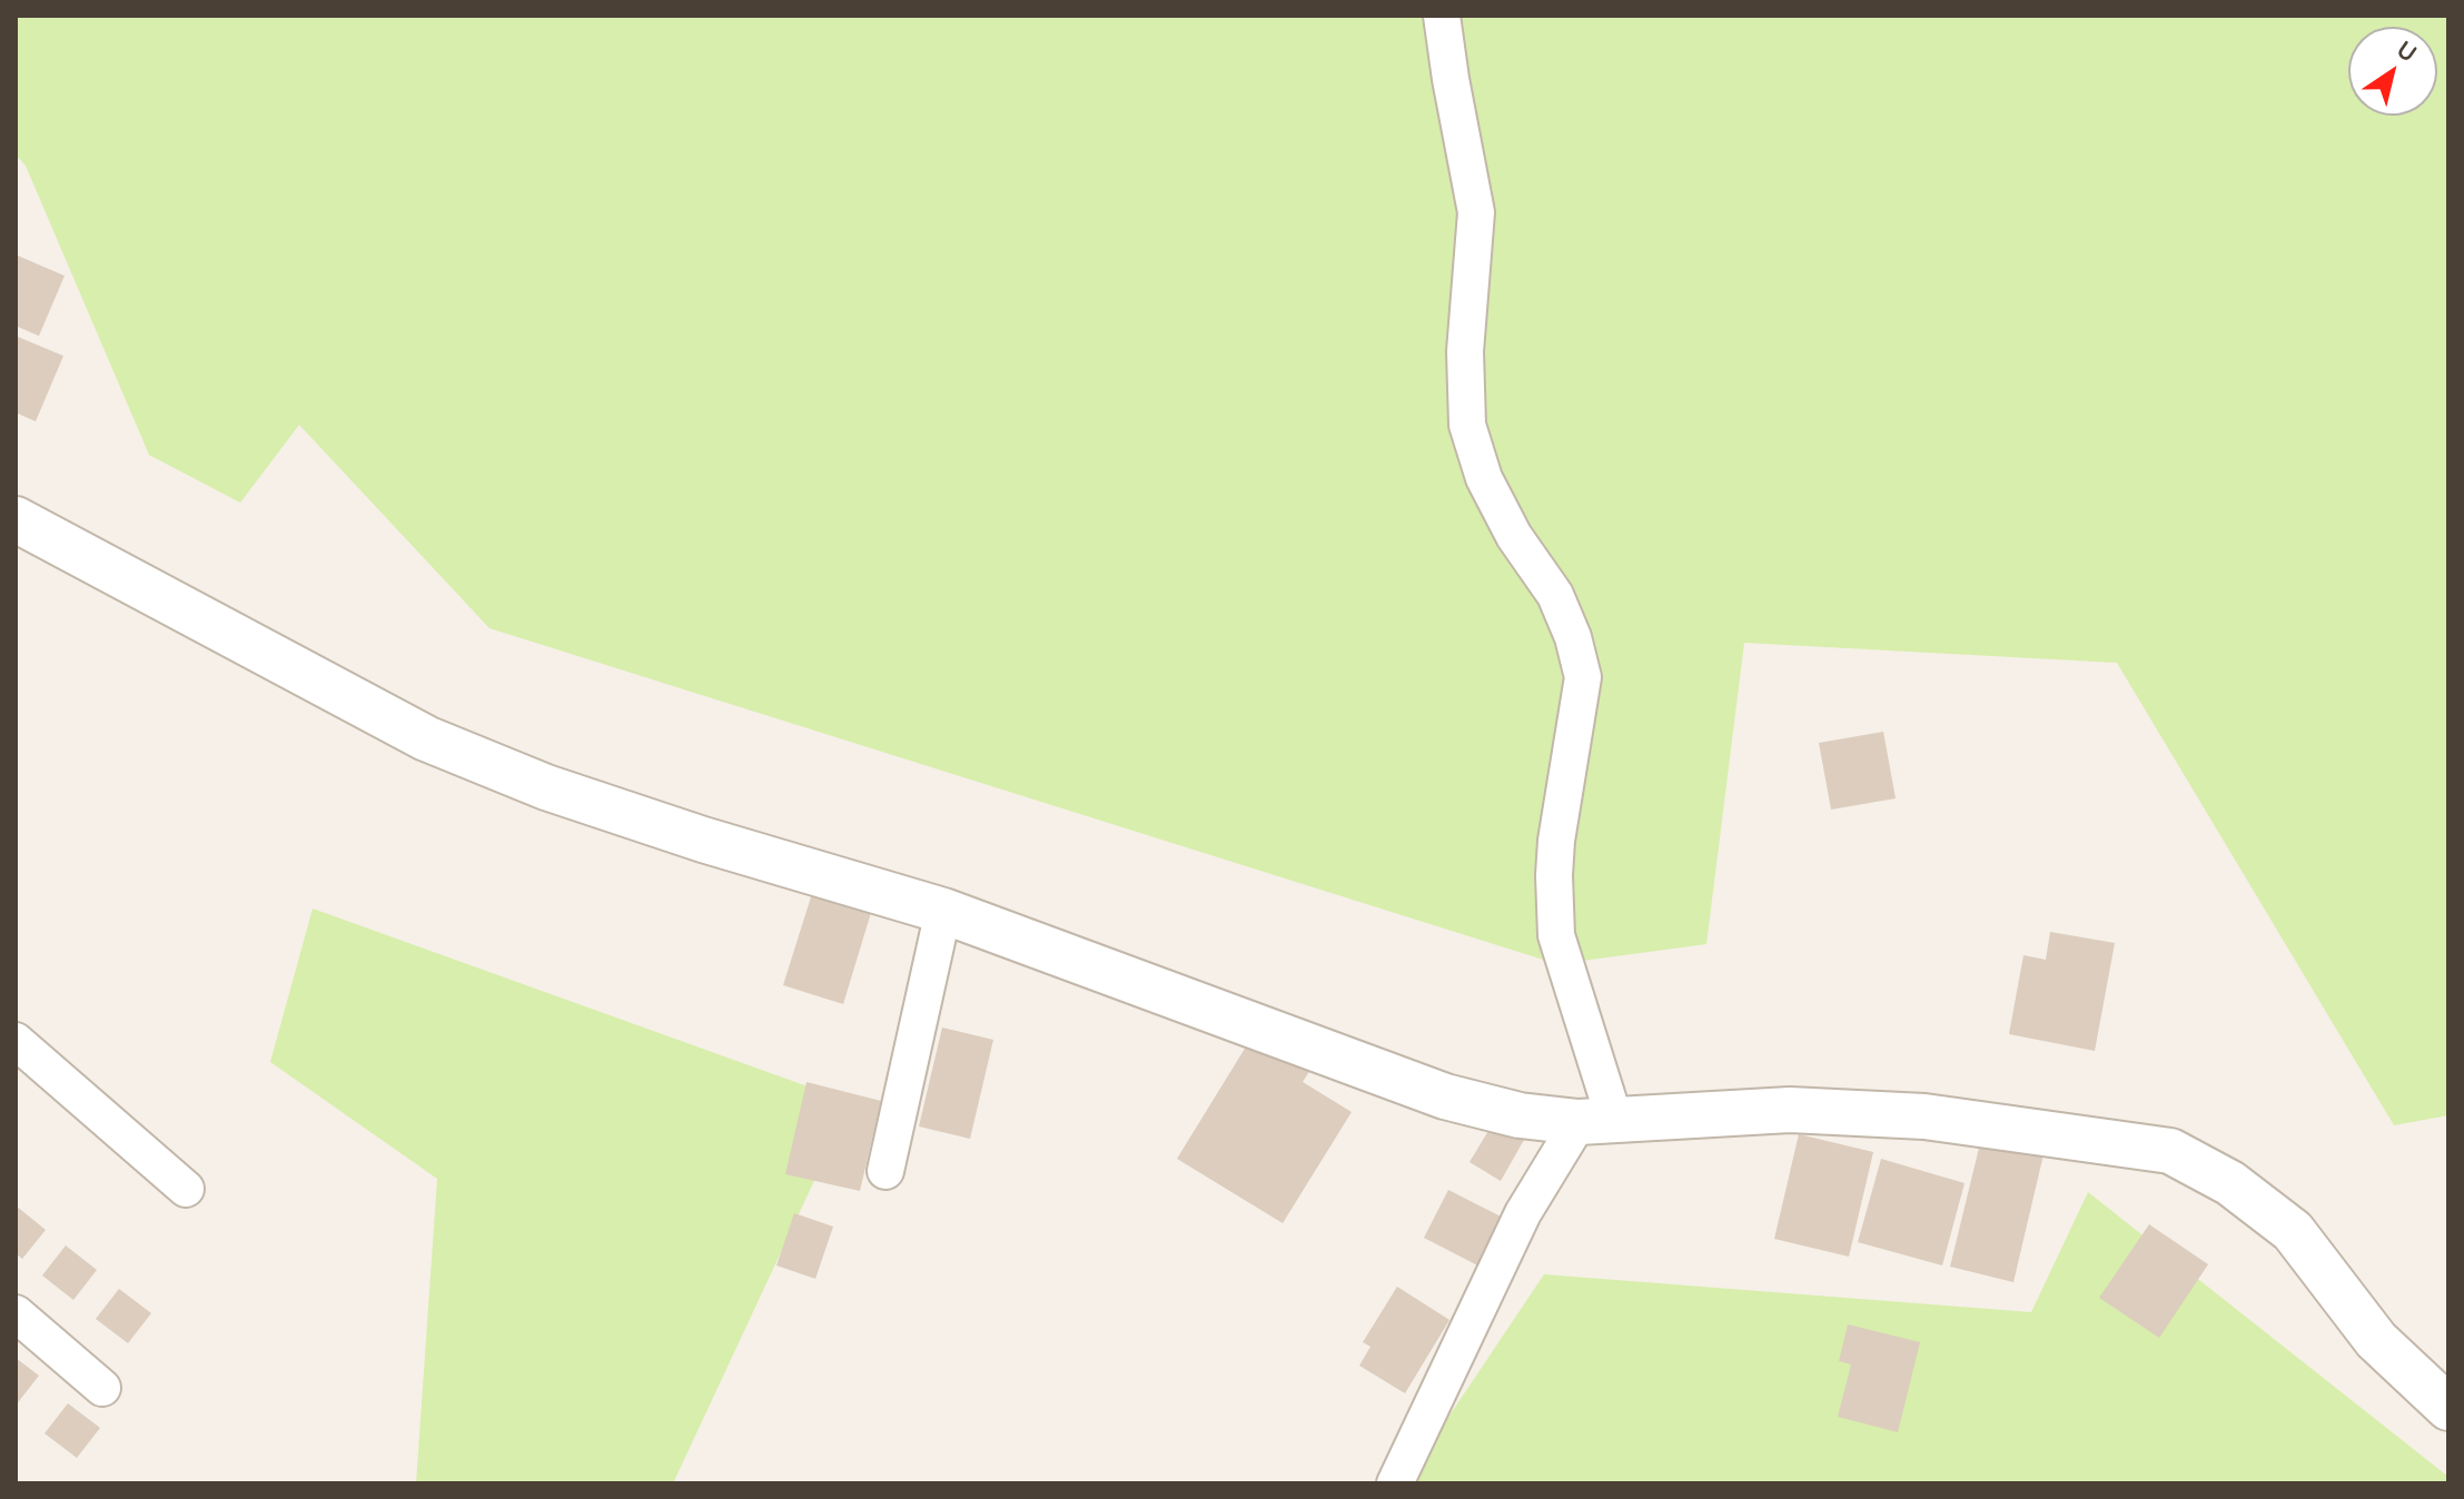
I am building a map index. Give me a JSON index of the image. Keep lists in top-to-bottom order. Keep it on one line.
{"north":"top right"}
